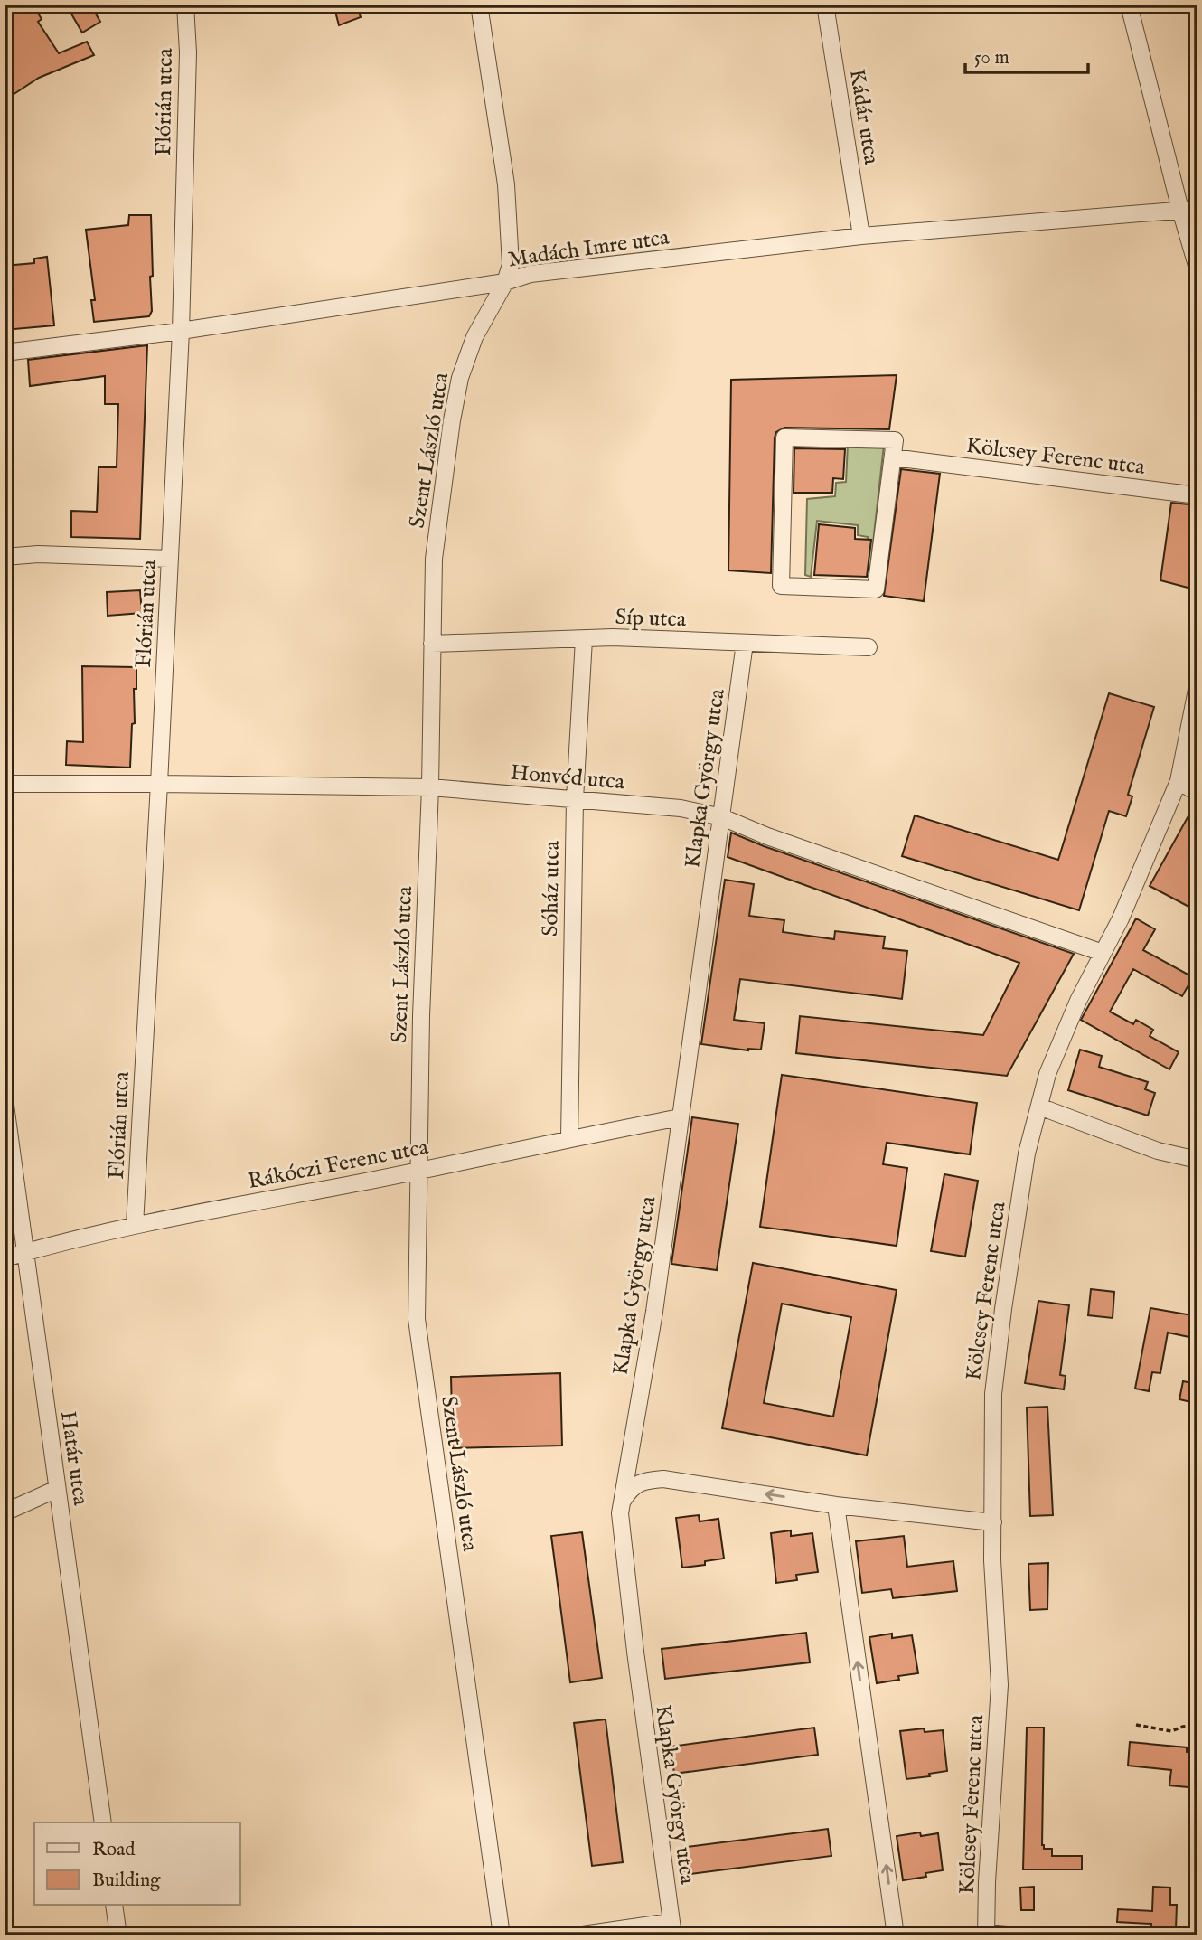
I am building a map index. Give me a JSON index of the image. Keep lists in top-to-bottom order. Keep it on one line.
{"streets":{"street":["Flórián utca","Kádár utca","Madách Imre utca","Szent László utca","Kölcsey Ferenc utca","Síp utca","Honvéd utca","Klapka György utca","Sóház utca","Rákóczi Ferenc utca","Határ utca"]},"crossings":[["Flórián utca","Madách Imre utca"],["Flórián utca","Honvéd utca"],["Flórián utca","Rákóczi Ferenc utca"],["Kádár utca","Madách Imre utca"],["Madách Imre utca","Szent László utca"],["Szent László utca","Síp utca"],["Szent László utca","Honvéd utca"],["Szent László utca","Rákóczi Ferenc utca"],["Kölcsey Ferenc utca","Honvéd utca"],["Síp utca","Klapka György utca"],["Síp utca","Sóház utca"],["Honvéd utca","Klapka György utca"],["Honvéd utca","Sóház utca"],["Klapka György utca","Rákóczi Ferenc utca"],["Sóház utca","Rákóczi Ferenc utca"],["Rákóczi Ferenc utca","Határ utca"]],"legend":["Road","Building"],"scale_bar":"50 m"}
